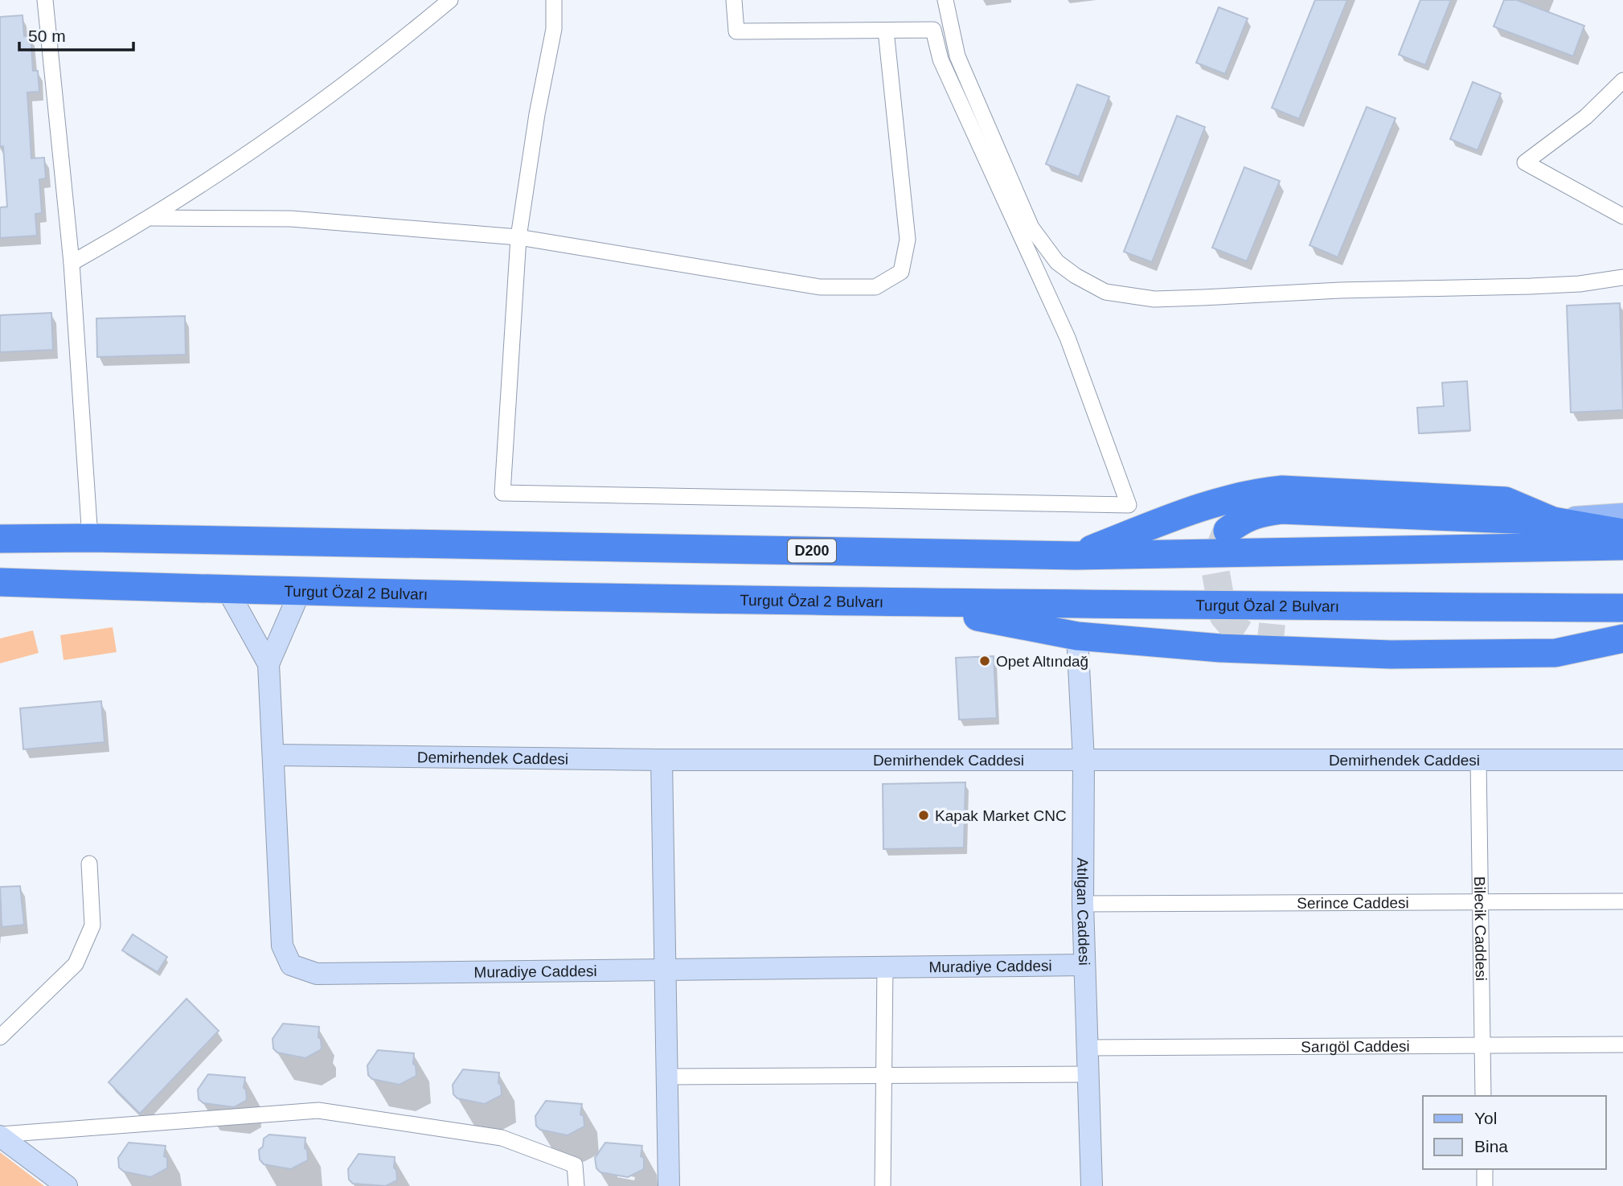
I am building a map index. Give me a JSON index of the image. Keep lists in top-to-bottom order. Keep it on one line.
{"streets":{"highway":["D200","Turgut Özal 2 Bulvarı"],"street":["Demirhendek Caddesi","Serince Caddesi","Atılgan Caddesi","Bilecik Caddesi","Muradiye Caddesi","Sarıgöl Caddesi"]},"crossings":[["Demirhendek Caddesi","Atılgan Caddesi"],["Demirhendek Caddesi","Bilecik Caddesi"],["Demirhendek Caddesi","Muradiye Caddesi"],["Serince Caddesi","Atılgan Caddesi"],["Serince Caddesi","Bilecik Caddesi"],["Atılgan Caddesi","Muradiye Caddesi"],["Atılgan Caddesi","Sarıgöl Caddesi"],["Bilecik Caddesi","Sarıgöl Caddesi"]],"places":["Opet Altındağ","Kapak Market CNC"],"legend":["Yol","Bina"],"scale_bar":"50 m"}
